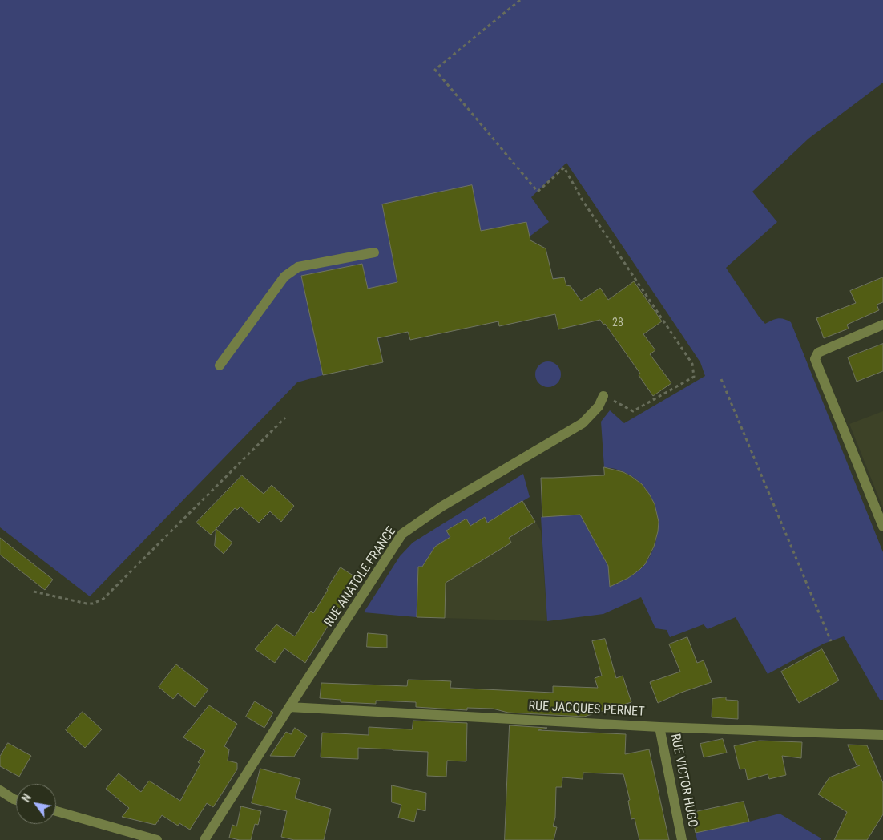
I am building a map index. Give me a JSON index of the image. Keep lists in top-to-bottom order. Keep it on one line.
{"streets":{"street":["RUE ANATOLE FRANCE","RUE JACQUES PERNET","RUE VICTOR HUGO"]},"crossings":[["RUE ANATOLE FRANCE","RUE JACQUES PERNET"],["RUE JACQUES PERNET","RUE VICTOR HUGO"]],"house_numbers":["28"],"north":"top left"}
